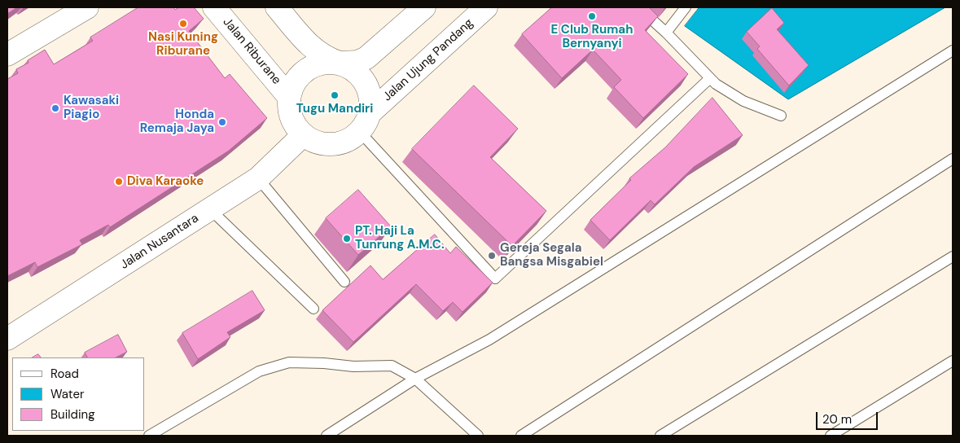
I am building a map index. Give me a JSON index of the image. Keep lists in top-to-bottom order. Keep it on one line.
{"streets":{"main road":["Jalan Riburane","Jalan Ujung Pandang","Jalan Nusantara"]},"crossings":[["Jalan Riburane","Jalan Ujung Pandang"],["Jalan Riburane","Jalan Nusantara"],["Jalan Ujung Pandang","Jalan Nusantara"]],"places":["E Club Rumah Bernyanyi","Nasi Kuning Riburane","Tugu Mandiri","Kawasaki Piagio","Honda Remaja Jaya","Diva Karaoke","PT. Haji La Tunrung A.M.C.","Gereja Segala Bangsa Misgabiel"],"legend":["Road","Water","Building"],"scale_bar":"20 m"}
